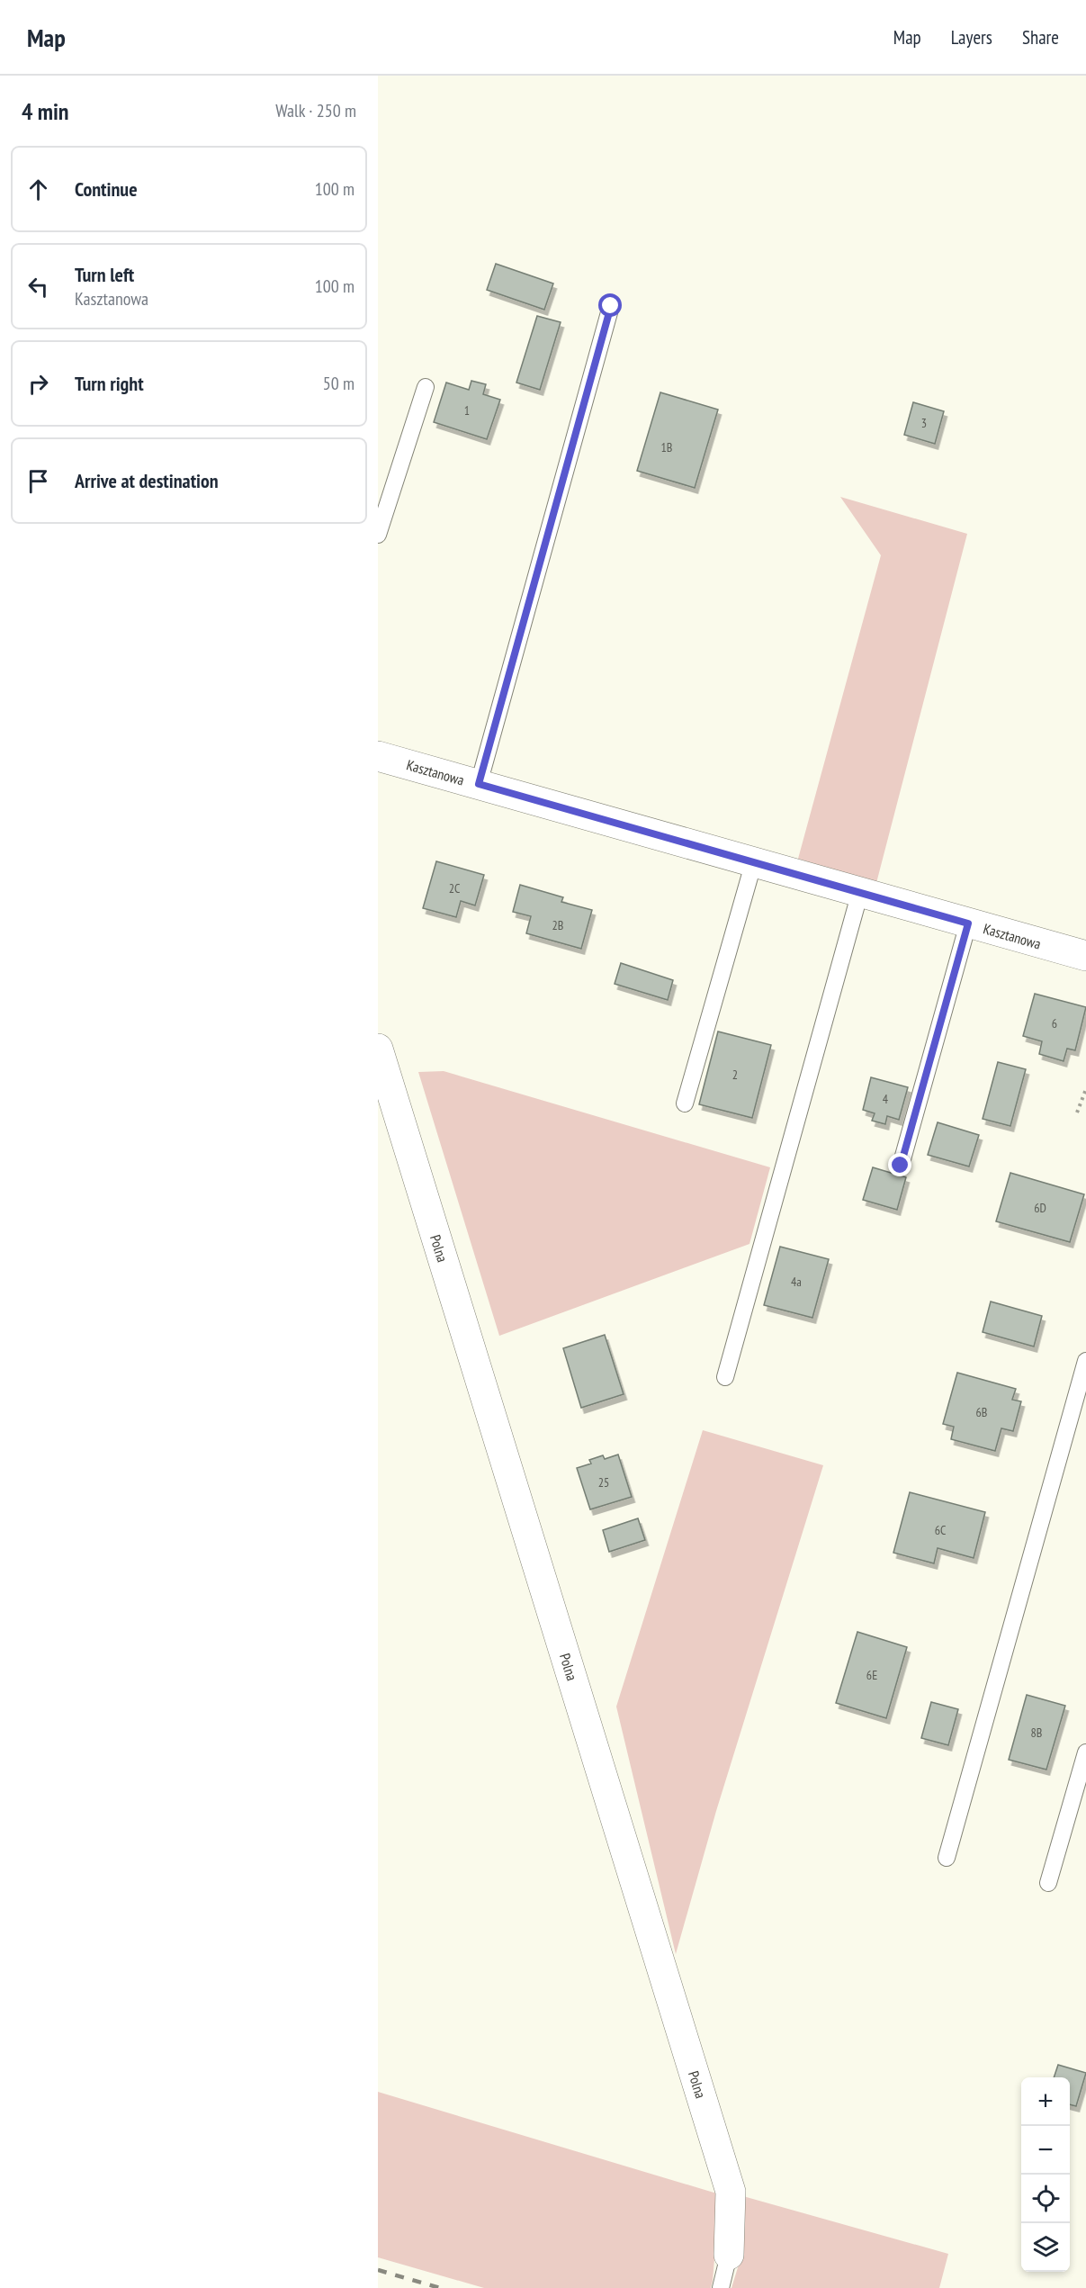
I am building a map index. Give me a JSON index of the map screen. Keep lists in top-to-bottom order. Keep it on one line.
{"streets":{"street":["Kasztanowa","Polna"]},"house_numbers":["1","3","1B","2C","2B","6","2","4","6D","4a","6B","25","6C","6E","8B"],"page":{"header":"Map","nav":["Map","Layers","Share"],"heading":["4 min","Walk · 250 m"],"list":[["Continue","100 m"],["Turn left","Kasztanowa","100 m"],["Turn right","50 m"],"Arrive at destination"],"map_buttons":["+","−"]}}
